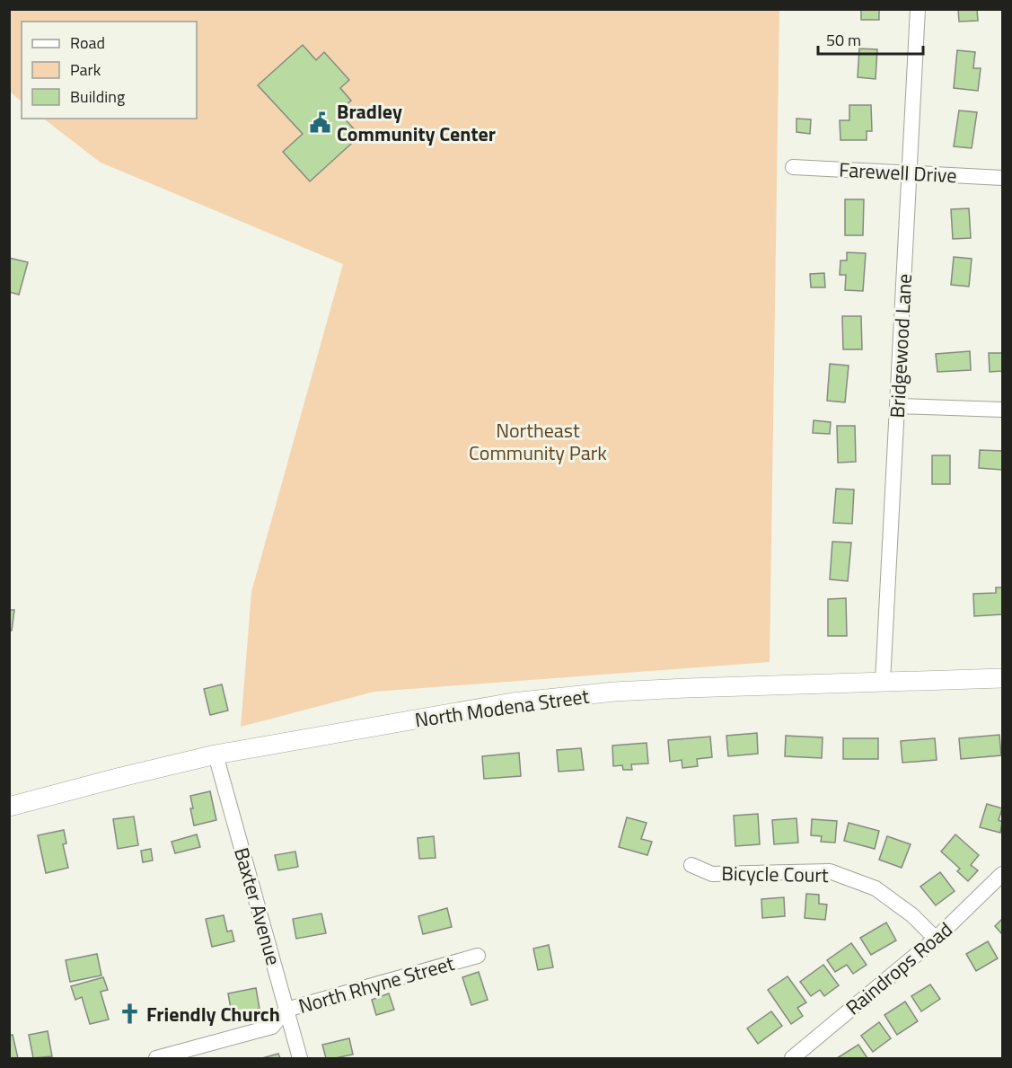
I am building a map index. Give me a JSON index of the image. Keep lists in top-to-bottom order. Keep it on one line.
{"streets":{"street":["Farewell Drive","Bridgewood Lane","North Modena Street","Bicycle Court","Baxter Avenue","Raindrops Road","North Rhyne Street"]},"crossings":[["Farewell Drive","Bridgewood Lane"],["Bridgewood Lane","North Modena Street"],["North Modena Street","Baxter Avenue"],["Bicycle Court","Raindrops Road"],["Baxter Avenue","North Rhyne Street"]],"parks":["Northeast Community Park"],"places":{"public building":["Bradley Community Center"],"church":["Friendly Church"]},"legend":["Road","Park","Building"],"scale_bar":"50 m"}
